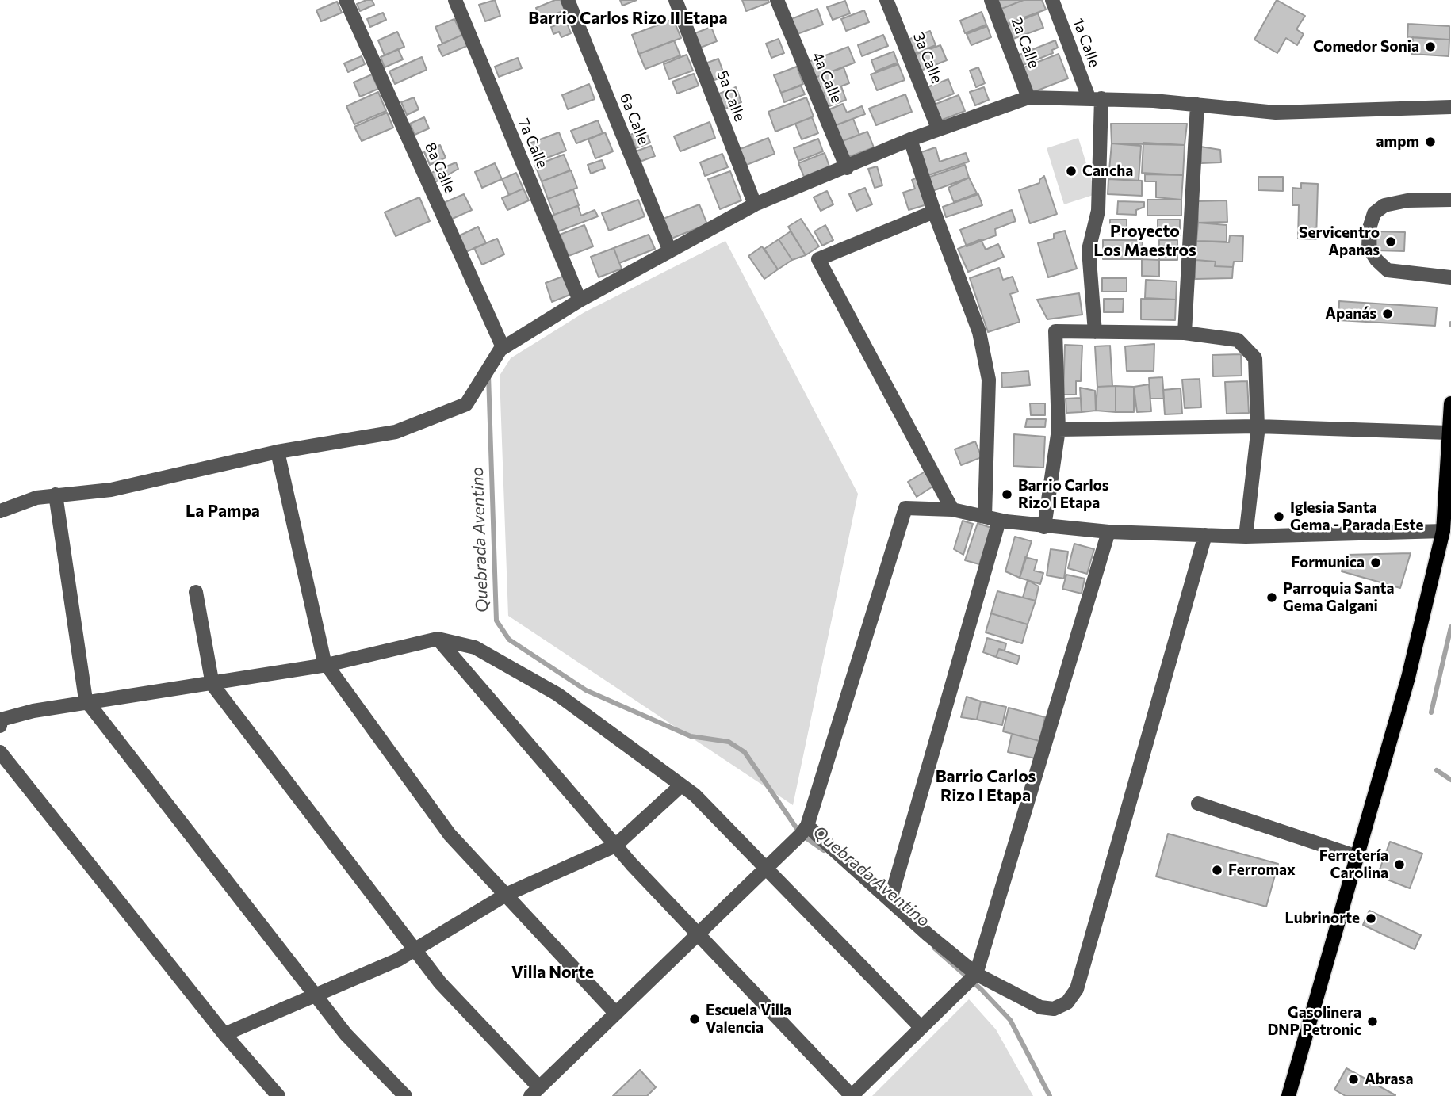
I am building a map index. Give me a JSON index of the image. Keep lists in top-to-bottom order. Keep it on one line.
{"streets":{"street":["2a Calle","1a Calle","3a Calle","4a Calle","5a Calle","6a Calle","7a Calle","8a Calle"]},"districts":["Barrio Carlos Rizo II Etapa","Proyecto Los Maestros","La Pampa","Barrio Carlos Rizo I Etapa","Villa Norte"],"water":["Quebrada Aventino"],"places":["Comedor Sonia","ampm","Cancha","Servicentro Apanas","Apanás","Barrio Carlos Rizo I Etapa","Iglesia Santa Gema - Parada Este","Formunica","Parroquia Santa Gema Galgani","Ferretería Carolina","Ferromax","Lubrinorte","Escuela Villa Valencia","Gasolinera DNP Petronic","Abrasa"]}
